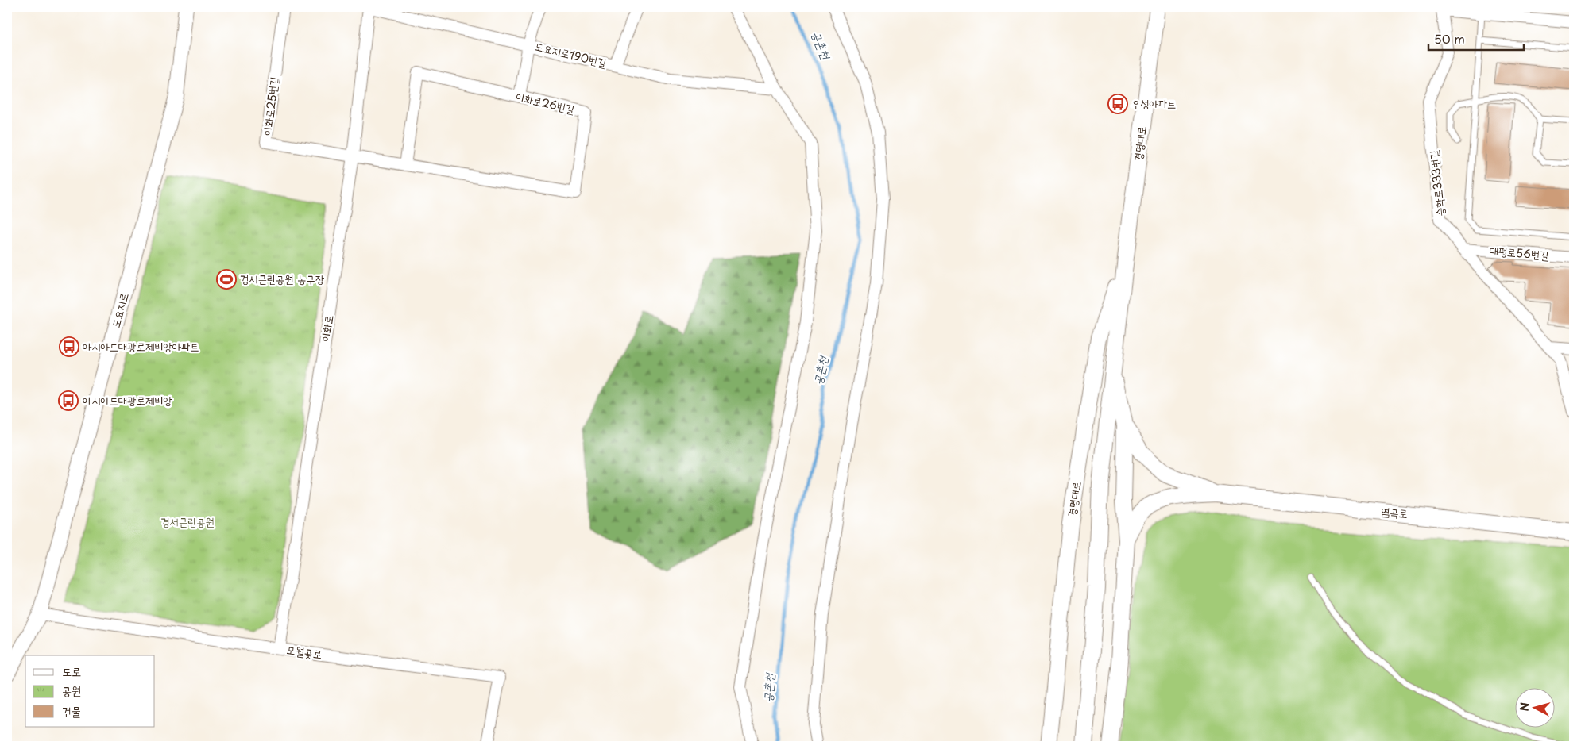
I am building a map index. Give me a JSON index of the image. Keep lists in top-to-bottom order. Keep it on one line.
{"streets":{"main road":["경명대로","염곡로"],"street":["도요지로190번길","이화로26번길","이화로25번길","승학로333번길","대평로56번길","도요지로","이화로","모월곶로"]},"crossings":[["도요지로190번길","이화로"],["이화로26번길","이화로25번길"],["이화로26번길","이화로"],["이화로25번길","이화로"],["경명대로","염곡로"],["승학로333번길","대평로56번길"],["도요지로","모월곶로"],["이화로","모월곶로"]],"water":["공촌천"],"parks":["경서근린공원"],"places":{"bus stop":["우성아파트","아시아드대광로제비앙아파트","아시아드대광로제비앙"],"sports":["경서근린공원 농구장"]},"legend":["도로","공원","건물"],"scale_bar":"50 m","north":"left"}
